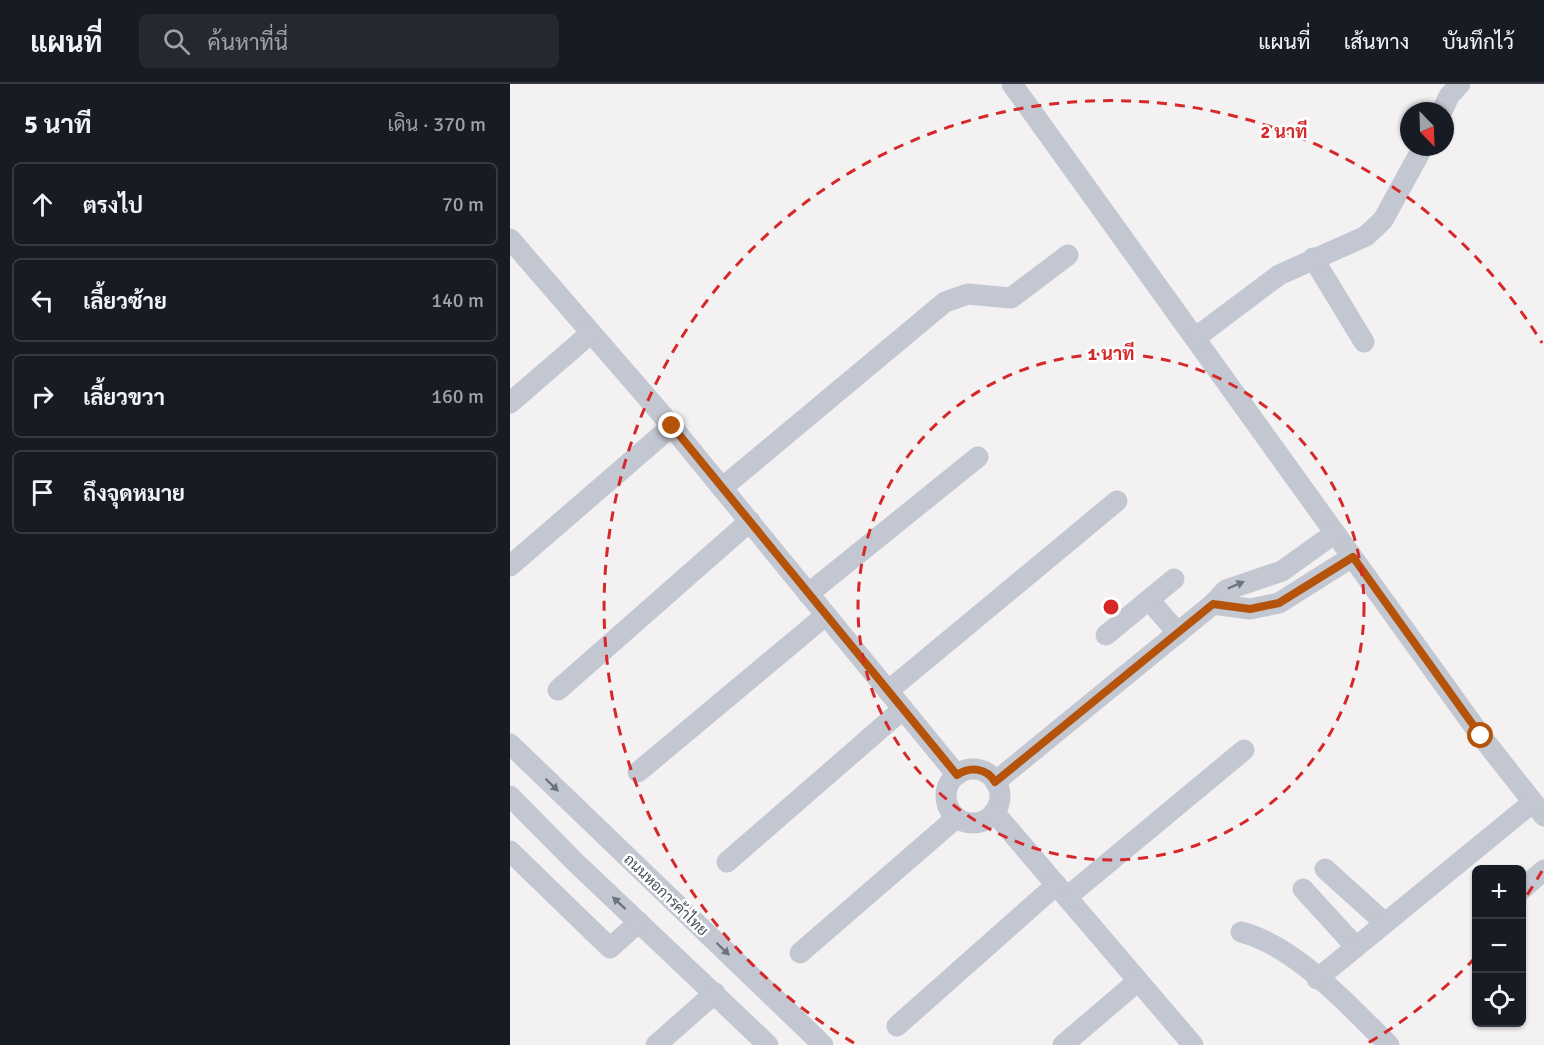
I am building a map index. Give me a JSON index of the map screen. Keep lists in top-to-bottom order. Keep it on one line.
{"streets":{"street":["ถนนหอการค้าไทย"]},"north":"bottom right","page":{"header":"แผนที่","search":"ค้นหาที่นี่","nav":["แผนที่","เส้นทาง","บันทึกไว้"],"heading":["5 นาที","เดิน · 370 m"],"list":[["ตรงไป","70 m"],["เลี้ยวซ้าย","140 m"],["เลี้ยวขวา","160 m"],"ถึงจุดหมาย"],"map_buttons":["+","−"]},"rings":["2 นาที","1 นาที"]}
